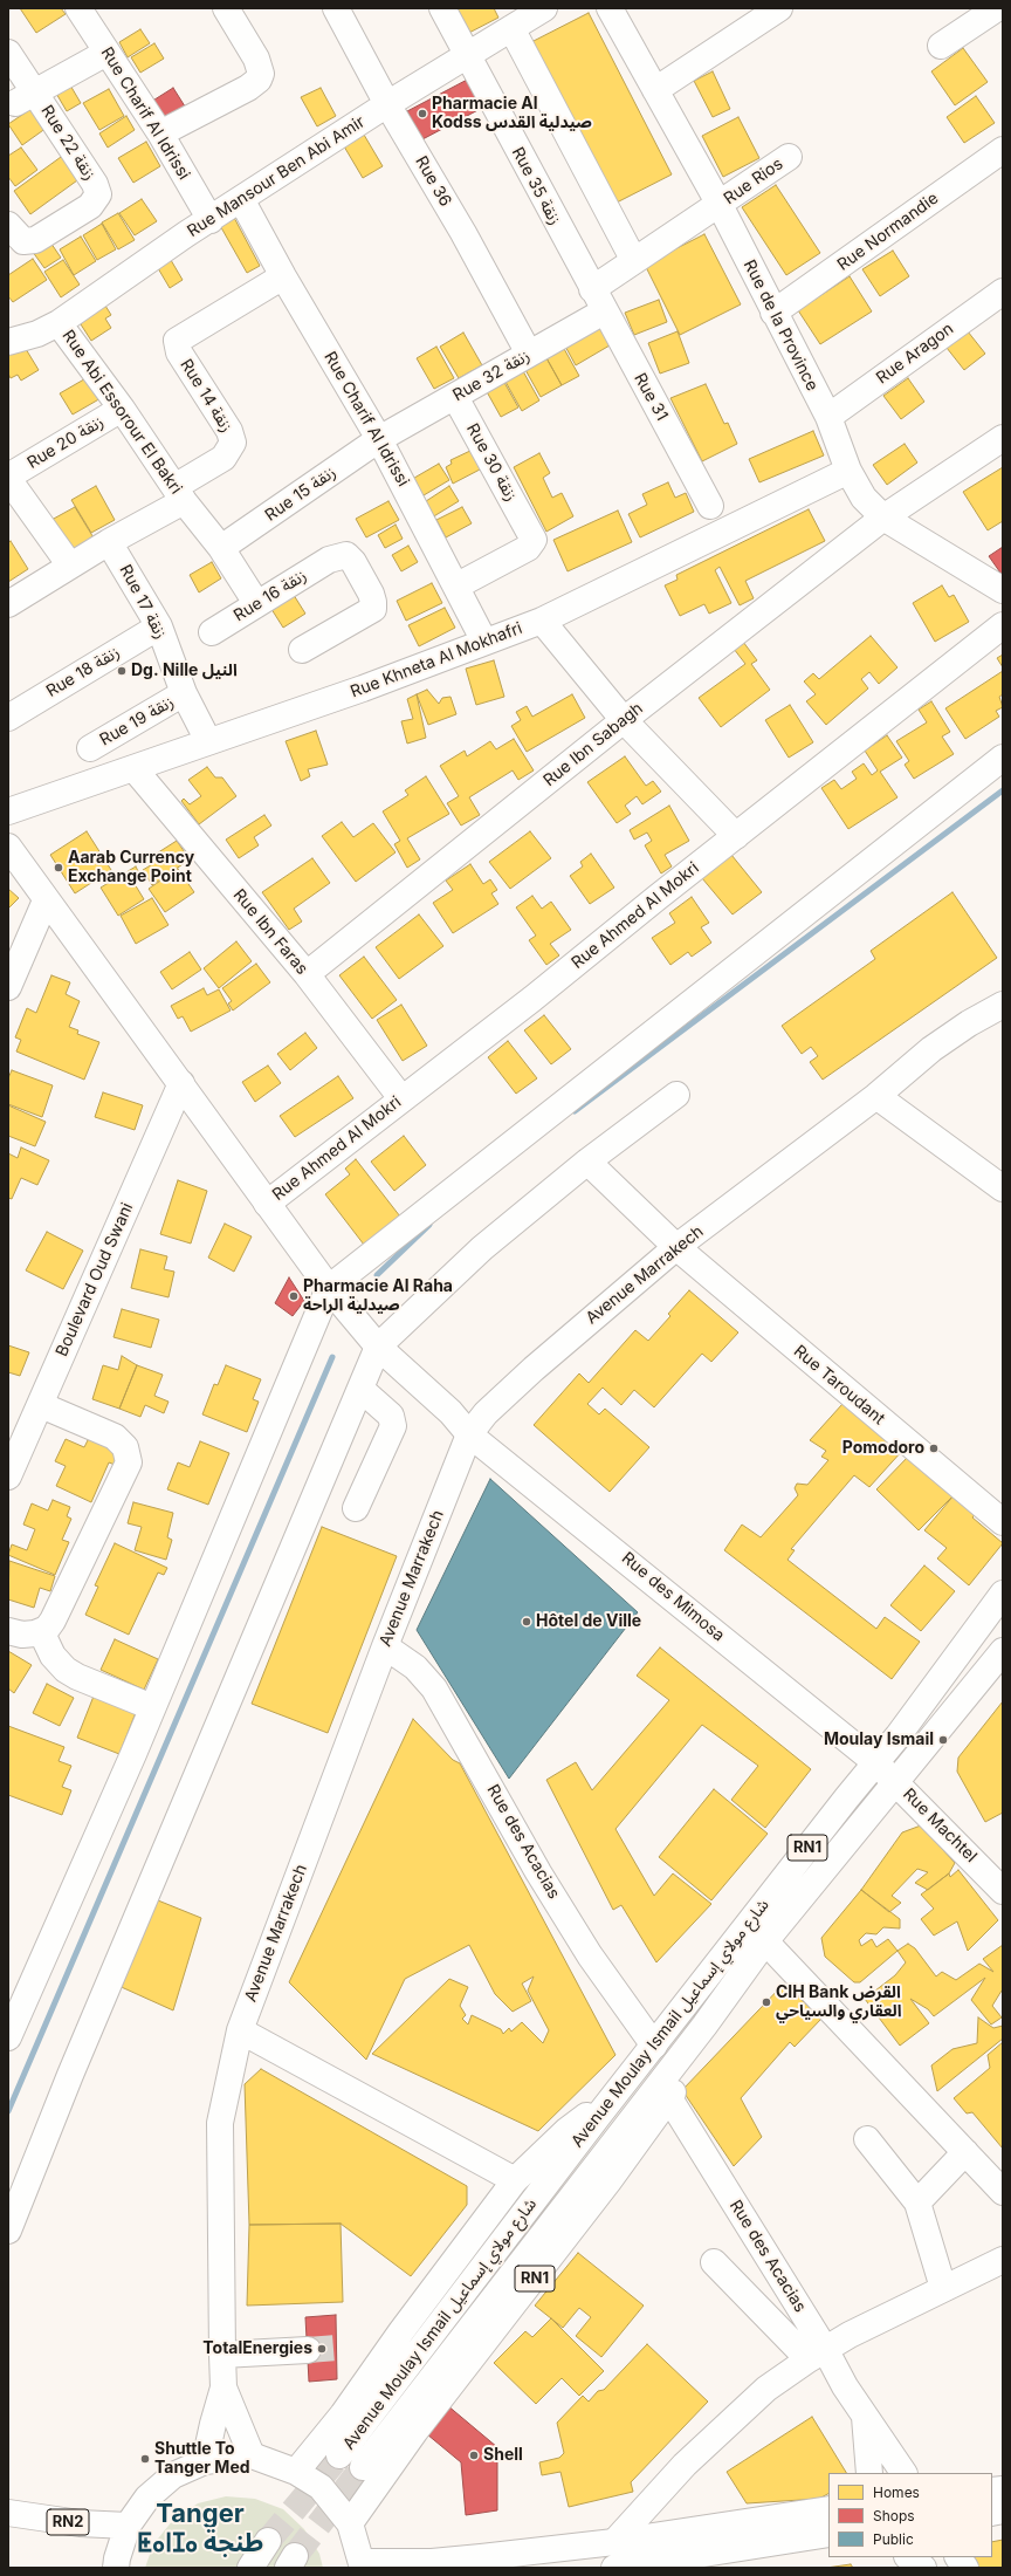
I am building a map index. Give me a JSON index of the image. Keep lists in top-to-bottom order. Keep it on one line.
{"streets":{"main road":["Rue Charif Al Idrissi","Rue 22 زنقة","Rue Mansour Ben Abi Amir","Rue 36","Rue Rios","Rue 35 زنقة","Rue Normandie","Rue de la Province","Rue Aragon","Rue 32 زنقة","Rue 14 زنقة","Rue 31","Rue Abi Essorour El Bakri","Rue 20 زنقة","Rue 30 زنقة","Rue 15 زنقة","Rue 16 زنقة","Rue 17 زنقة","Rue Khneta Al Mokhafri","Rue 18 زنقة","Rue 19 زنقة","Rue Ibn Sabagh","Rue Ahmed Al Mokri","Rue Ibn Faras","Avenue Marrakech","Boulevard Oud Swani","Rue Taroudant","Rue des Mimosa","Rue Machtel","Rue des Acacias","RN1","Avenue Moulay Ismail شارع مولاي إسماعيل","RN2"]},"crossings":[["Rue Charif Al Idrissi","Rue 22 زنقة"],["Rue Charif Al Idrissi","Rue Mansour Ben Abi Amir"],["Rue Charif Al Idrissi","Rue 32 زنقة"],["Rue Charif Al Idrissi","Rue 14 زنقة"],["Rue Charif Al Idrissi","Rue 30 زنقة"],["Rue Charif Al Idrissi","Rue 15 زنقة"],["Rue Charif Al Idrissi","Rue Khneta Al Mokhafri"],["Rue Mansour Ben Abi Amir","Rue 36"],["Rue Mansour Ben Abi Amir","Rue 35 زنقة"],["Rue Mansour Ben Abi Amir","Rue Abi Essorour El Bakri"],["Rue 36","Rue 32 زنقة"],["Rue Rios","Rue de la Province"],["Rue 35 زنقة","Rue 31"],["Rue Normandie","Rue de la Province"],["Rue de la Province","Rue Aragon"],["Rue de la Province","Rue Khneta Al Mokhafri"],["Rue de la Province","Rue Ibn Sabagh"],["Rue 32 زنقة","Rue 31"],["Rue 32 زنقة","Rue 30 زنقة"],["Rue 32 زنقة","Rue 15 زنقة"],["Rue 14 زنقة","Rue Abi Essorour El Bakri"],["Rue Abi Essorour El Bakri","Rue 20 زنقة"],["Rue Abi Essorour El Bakri","Rue 15 زنقة"],["Rue Abi Essorour El Bakri","Rue 16 زنقة"],["Rue Abi Essorour El Bakri","Rue 17 زنقة"],["Rue 17 زنقة","Rue Khneta Al Mokhafri"],["Rue 17 زنقة","Rue 18 زنقة"],["Rue 17 زنقة","Rue 19 زنقة"],["Rue Khneta Al Mokhafri","Rue Ibn Faras"],["Rue Ibn Sabagh","Rue Ibn Faras"],["Rue Ahmed Al Mokri","Rue Ibn Faras"],["Rue Ahmed Al Mokri","Rue des Mimosa"],["Avenue Marrakech","Rue Taroudant"],["Avenue Marrakech","Rue des Mimosa"],["Avenue Marrakech","Rue des Acacias"],["Boulevard Oud Swani","Rue des Mimosa"],["Rue des Mimosa","Rue Machtel"],["Rue des Mimosa","Avenue Moulay Ismail شارع مولاي إسماعيل"],["Rue Machtel","Avenue Moulay Ismail شارع مولاي إسماعيل"],["Rue des Acacias","RN1"],["Rue des Acacias","Avenue Moulay Ismail شارع مولاي إسماعيل"],["RN1","Avenue Moulay Ismail شارع مولاي إسماعيل"]],"districts":["Tanger ⵟⴰⵏⵊⴰ طنجة"],"places":["Pharmacie Al Kodss صيدلية القدس","Dg. Nille النيل","Aarab Currency Exchange Point","Pharmacie Al Raha صيدلية الراحة","Pomodoro","Hôtel de Ville","Moulay Ismail","CIH Bank القرض العقاري والسياحي","TotalEnergies","Shell","Shuttle To Tanger Med"],"legend":["Homes","Shops","Public"]}
